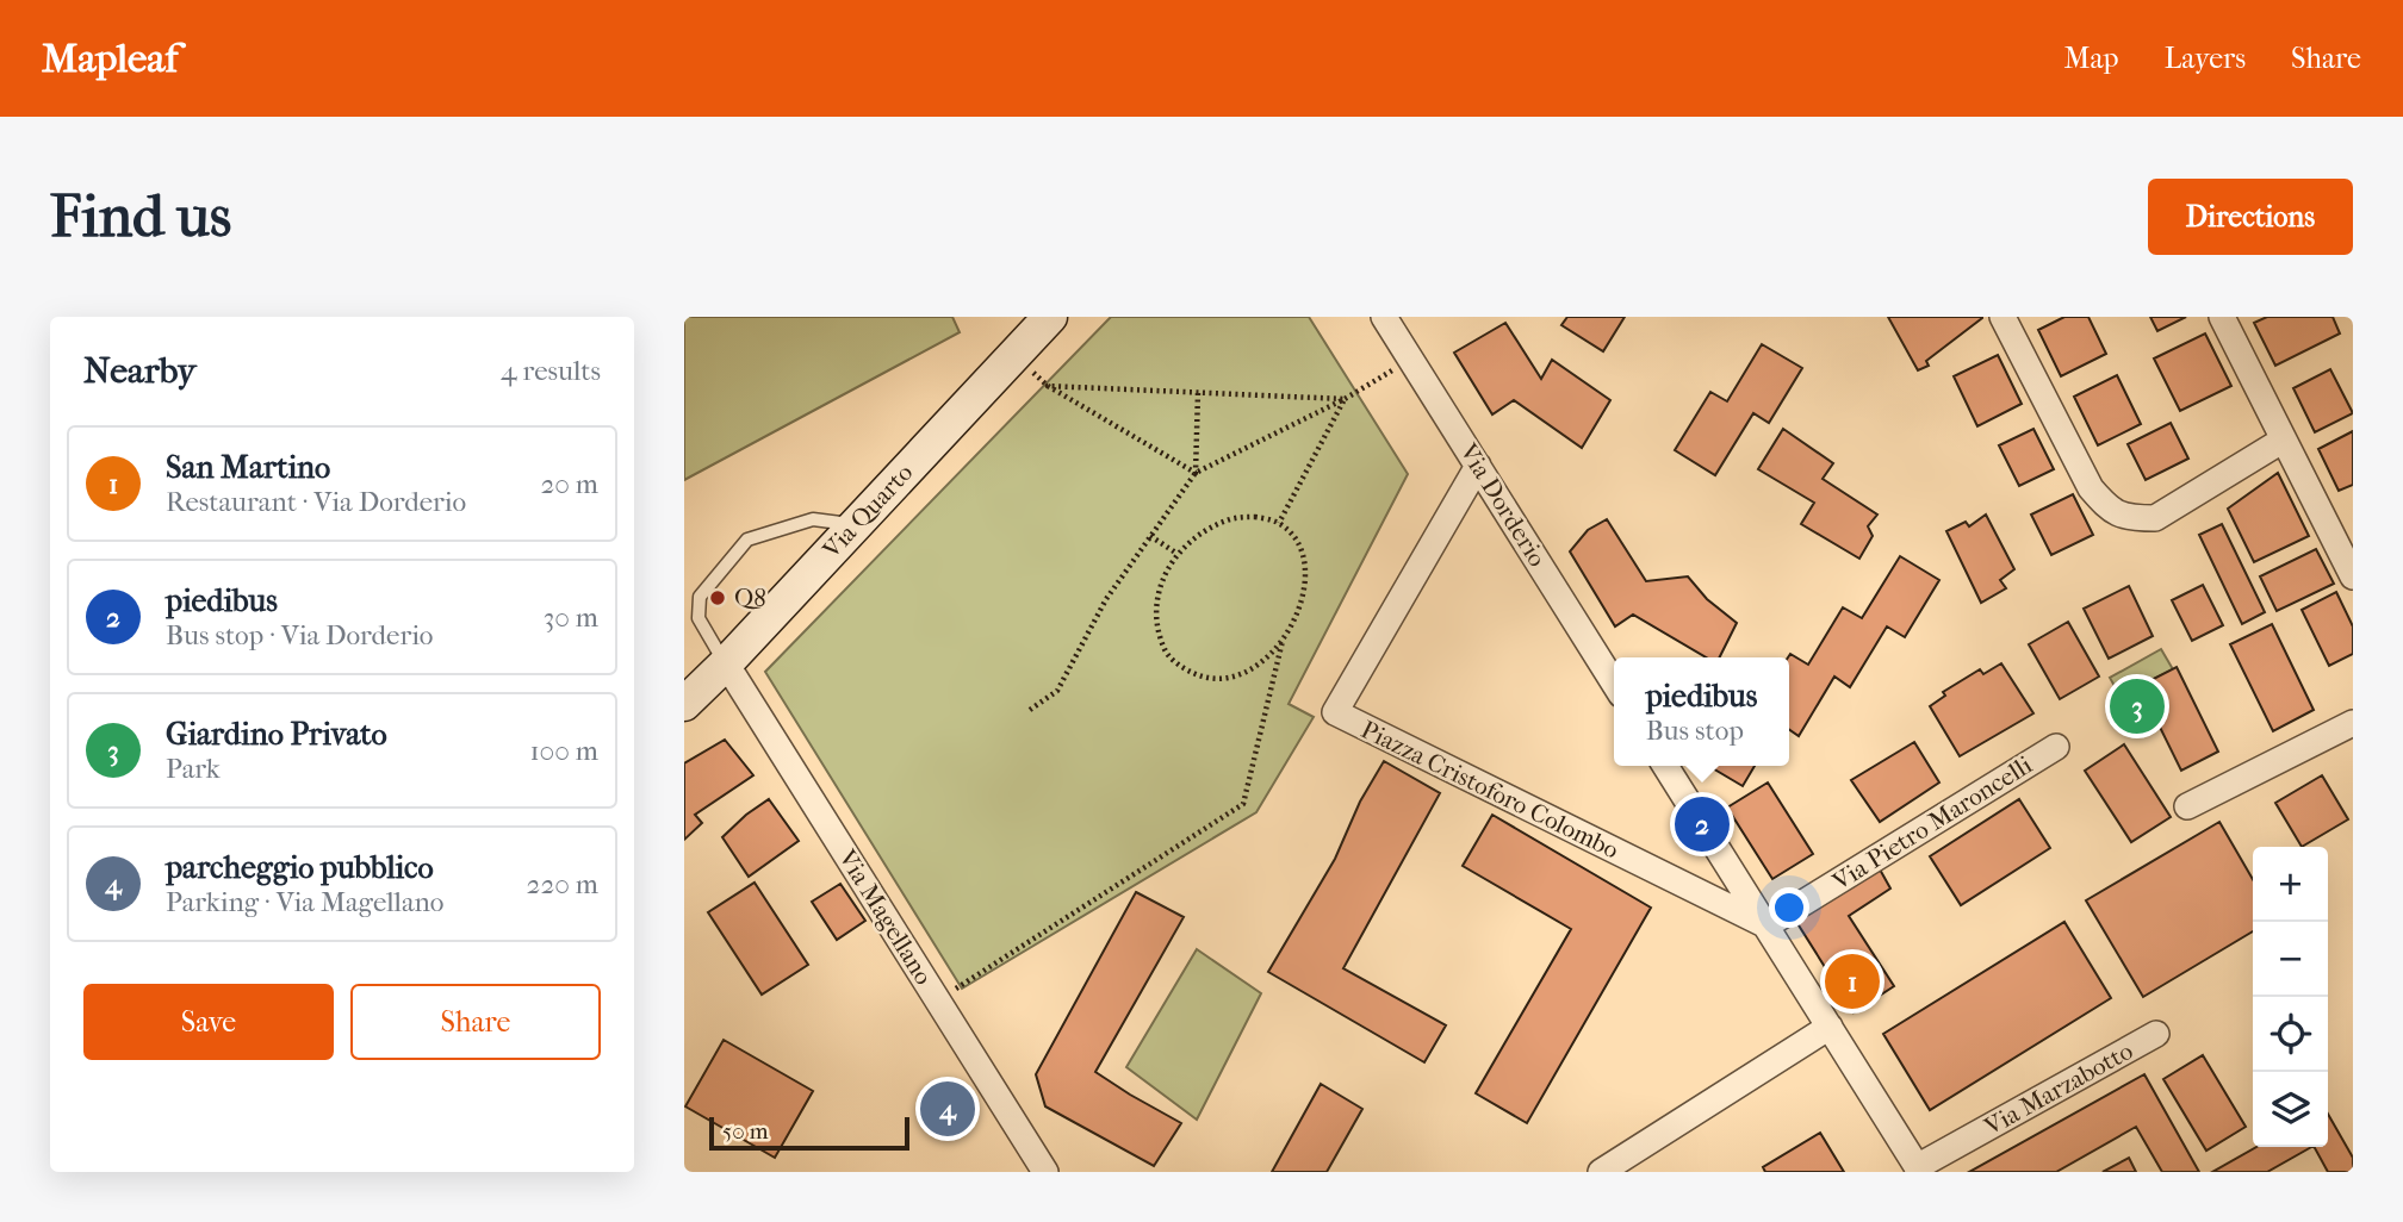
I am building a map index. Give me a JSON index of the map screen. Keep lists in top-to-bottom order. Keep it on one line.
{"streets":{"street":["Via Dorderio","Via Quarto","Piazza Cristoforo Colombo","Via Pietro Maroncelli","Via Magellano","Via Marzabotto"]},"crossings":[["Via Dorderio","Piazza Cristoforo Colombo"],["Via Quarto","Via Magellano"],["Piazza Cristoforo Colombo","Via Pietro Maroncelli"]],"places":["Q8"],"scale_bar":"50 m","page":{"header":"Mapleaf","nav":["Map","Layers","Share"],"buttons":["Directions",["Save","Share"]],"title":"Find us","heading":["Nearby","4 results"],"list":[{"mark":"1","name":"San Martino","note":"Restaurant · Via Dorderio","value":"20 m"},{"mark":"2","name":"piedibus","note":"Bus stop · Via Dorderio","value":"30 m"},{"mark":"3","name":"Giardino Privato","note":"Park","value":"100 m"},{"mark":"4","name":"parcheggio pubblico","note":"Parking · Via Magellano","value":"220 m"}],"popup":["piedibus","Bus stop"],"pins":["3","2","1","4"],"map_buttons":["+","−"],"scale":"50 m"}}
